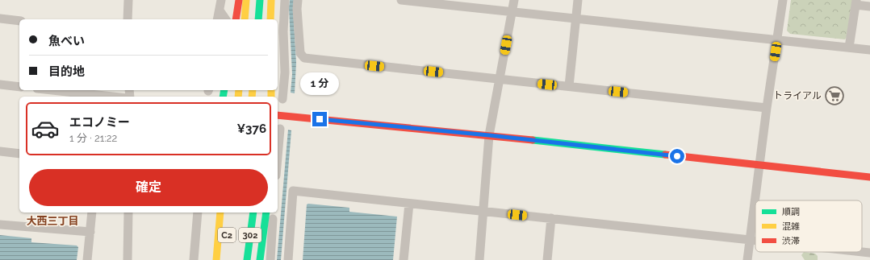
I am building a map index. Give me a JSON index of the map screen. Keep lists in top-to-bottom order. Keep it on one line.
{"streets":{"main road":["302"]},"districts":["大西三丁目"],"places":{"supermarket":["トライアル"]},"legend":["順調","混雑","渋滞"],"page":{"banner":["魚べい","目的地"],"bubble":"1 分","list":[{"name":"エコノミー","note":"1 分 · 21:22","value":"¥376"}],"buttons":"確定"}}
